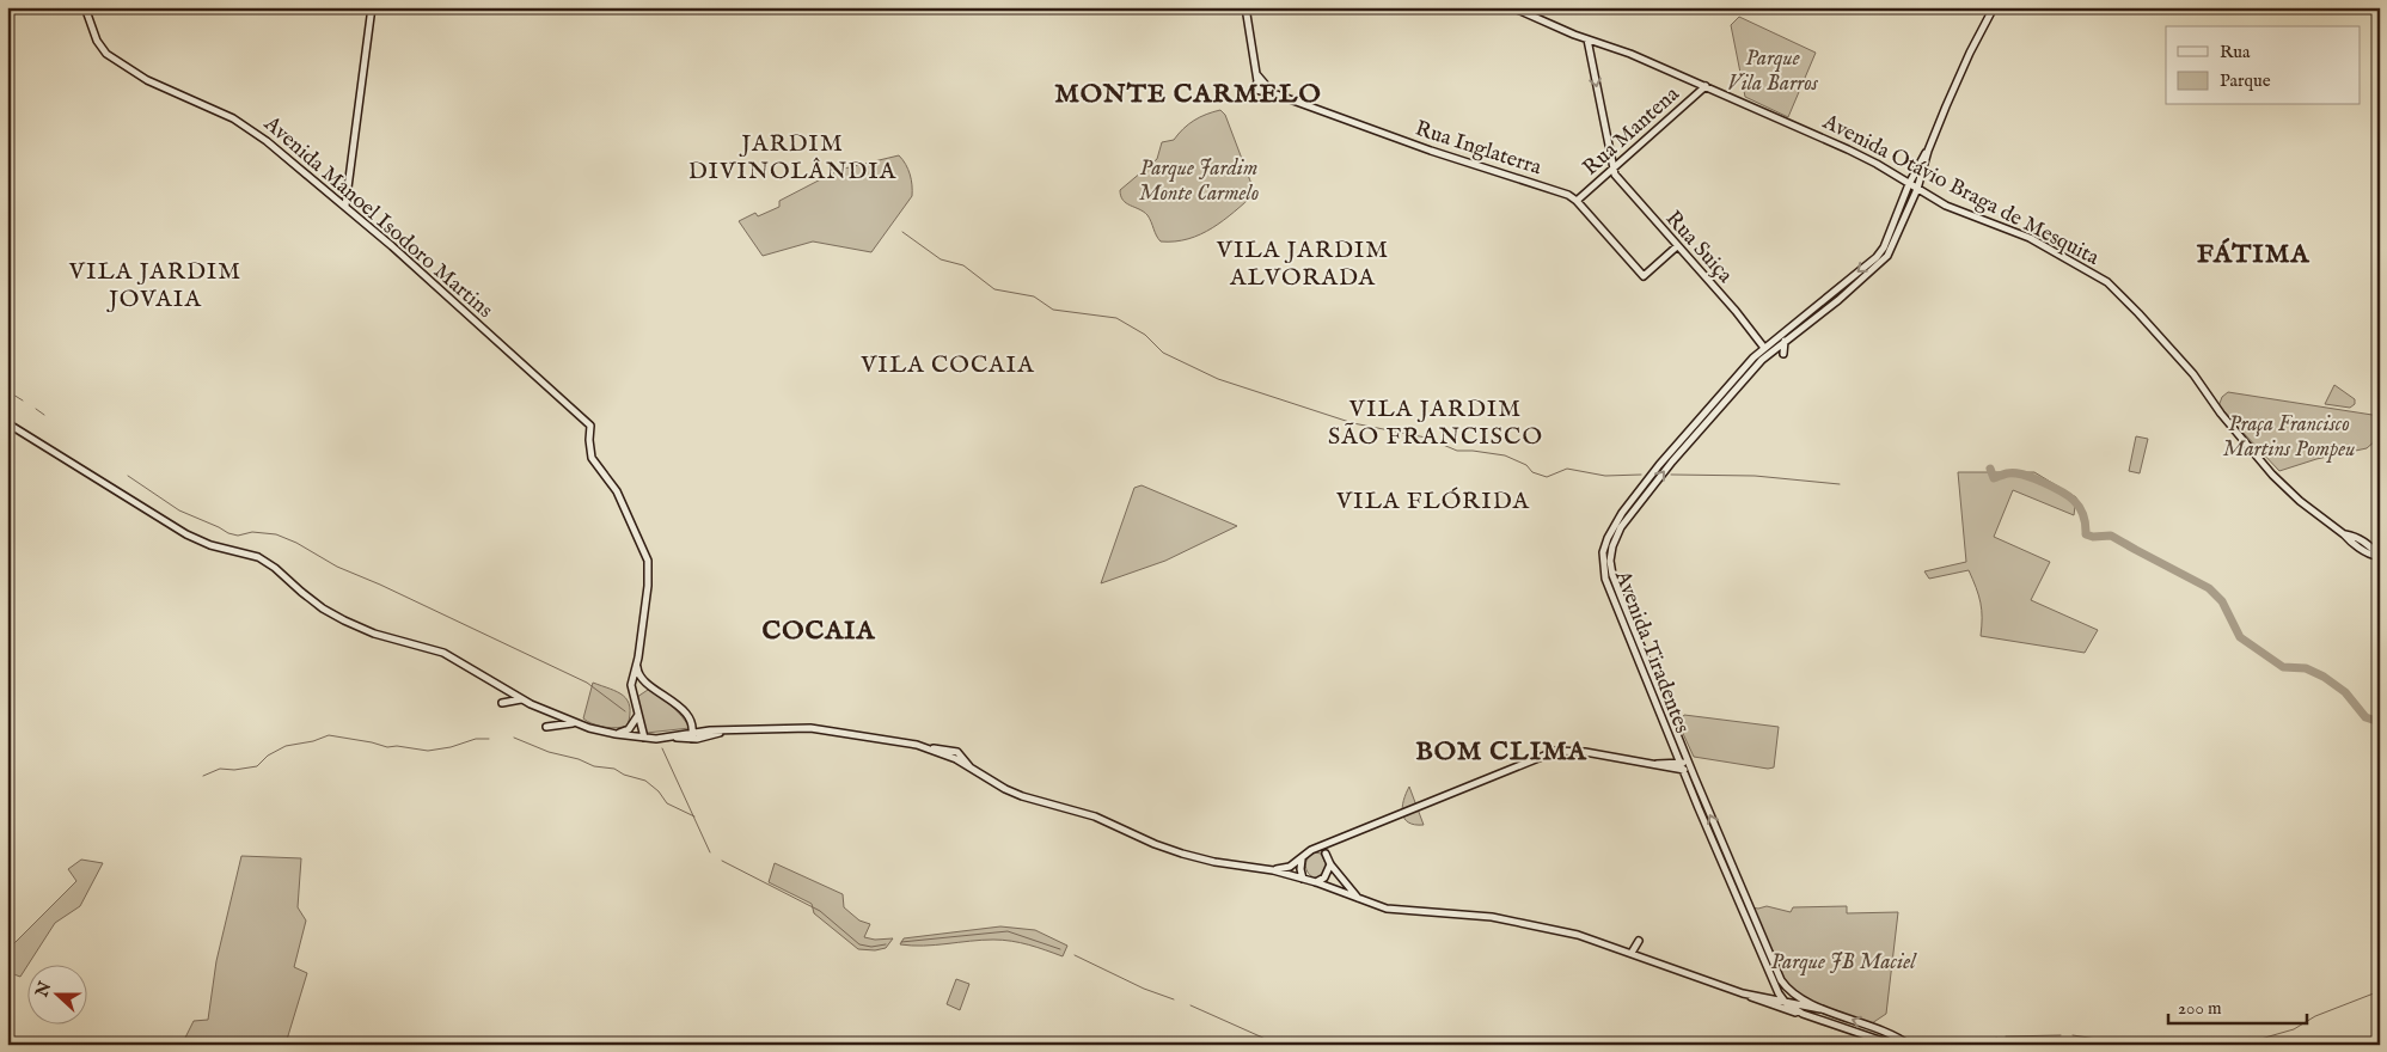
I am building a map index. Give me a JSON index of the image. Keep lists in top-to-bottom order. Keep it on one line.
{"streets":{"main road":["Rua Mantena","Rua Inglaterra","Avenida Otávio Braga de Mesquita","Avenida Manoel Isodoro Martins","Rua Suiça","Avenida Tiradentes"]},"crossings":[["Rua Mantena","Rua Inglaterra"],["Rua Mantena","Avenida Otávio Braga de Mesquita"],["Rua Mantena","Rua Suiça"],["Rua Inglaterra","Rua Suiça"],["Avenida Otávio Braga de Mesquita","Avenida Tiradentes"],["Rua Suiça","Avenida Tiradentes"]],"districts":["MONTE CARMELO","JARDIM DIVINOLÂNDIA","VILA JARDIM ALVORADA","FÁTIMA","VILA JARDIM JOVAIA","VILA COCAIA","VILA JARDIM SÃO FRANCISCO","VILA FLÓRIDA","COCAIA","BOM CLIMA"],"parks":["Parque Vila Barros","Parque Jardim Monte Carmelo","Praça Francisco Martins Pompeu","Parque JB Maciel"],"legend":["Rua","Parque"],"scale_bar":"200 m","north":"left"}
